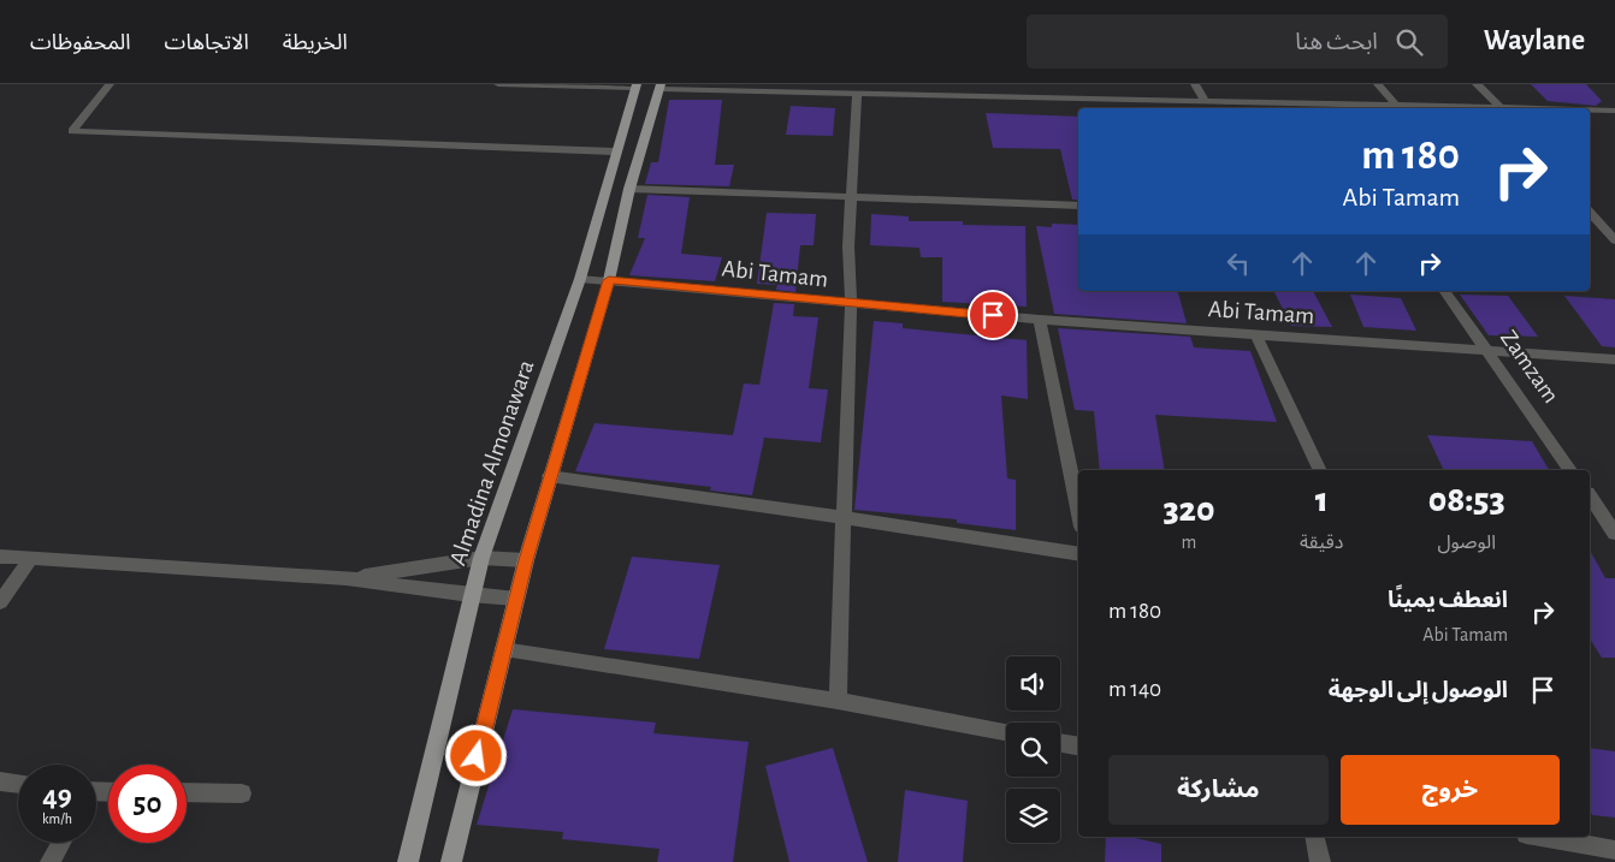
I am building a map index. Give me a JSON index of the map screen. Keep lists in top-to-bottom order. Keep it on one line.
{"streets":{"main road":["Almadina Almonawara"],"street":["Abi Tamam","Zamzam"]},"crossings":[["Abi Tamam","Zamzam"],["Abi Tamam","Almadina Almonawara"]],"page":{"header":"Waylane","search":"ابحث هنا","nav":["الخريطة","الاتجاهات","المحفوظات"],"turn":["180 m","Abi Tamam"],"eta":["08:53","الوصول","1","دقيقة","320","m"],"list":[{"name":"انعطف يمينًا","note":"Abi Tamam","value":"180 m"},{"name":"الوصول إلى الوجهة","value":"140 m"}],"buttons":["خروج","مشاركة"],"speed":"49 km/h","limit":"50"}}
